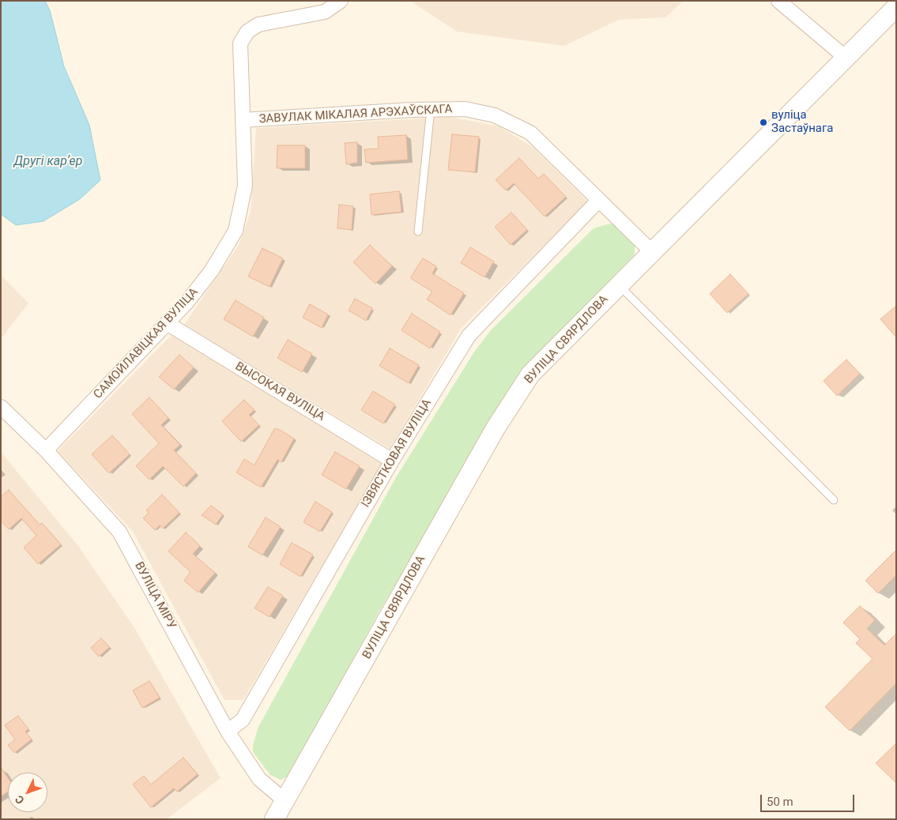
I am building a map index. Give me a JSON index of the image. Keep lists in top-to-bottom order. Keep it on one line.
{"streets":{"street":["ЗАВУЛАК МІКАЛАЯ АРЭХАЎСКАГА","ВУЛІЦА СВЯРДЛОВА","САМОЙЛАВІЦКАЯ ВУЛІЦА","ВЫСОКАЯ ВУЛІЦА","ІЗВЯСТКОВАЯ ВУЛІЦА","ВУЛІЦА МІРУ"]},"crossings":[["ЗАВУЛАК МІКАЛАЯ АРЭХАЎСКАГА","ВУЛІЦА СВЯРДЛОВА"],["ЗАВУЛАК МІКАЛАЯ АРЭХАЎСКАГА","САМОЙЛАВІЦКАЯ ВУЛІЦА"],["ЗАВУЛАК МІКАЛАЯ АРЭХАЎСКАГА","ІЗВЯСТКОВАЯ ВУЛІЦА"],["ВУЛІЦА СВЯРДЛОВА","ВУЛІЦА МІРУ"],["САМОЙЛАВІЦКАЯ ВУЛІЦА","ВЫСОКАЯ ВУЛІЦА"],["САМОЙЛАВІЦКАЯ ВУЛІЦА","ВУЛІЦА МІРУ"],["ВЫСОКАЯ ВУЛІЦА","ІЗВЯСТКОВАЯ ВУЛІЦА"],["ІЗВЯСТКОВАЯ ВУЛІЦА","ВУЛІЦА МІРУ"]],"water":["Другі карʼер"],"places":["вуліца Застаўнага"],"scale_bar":"50 m","north":"bottom left"}
